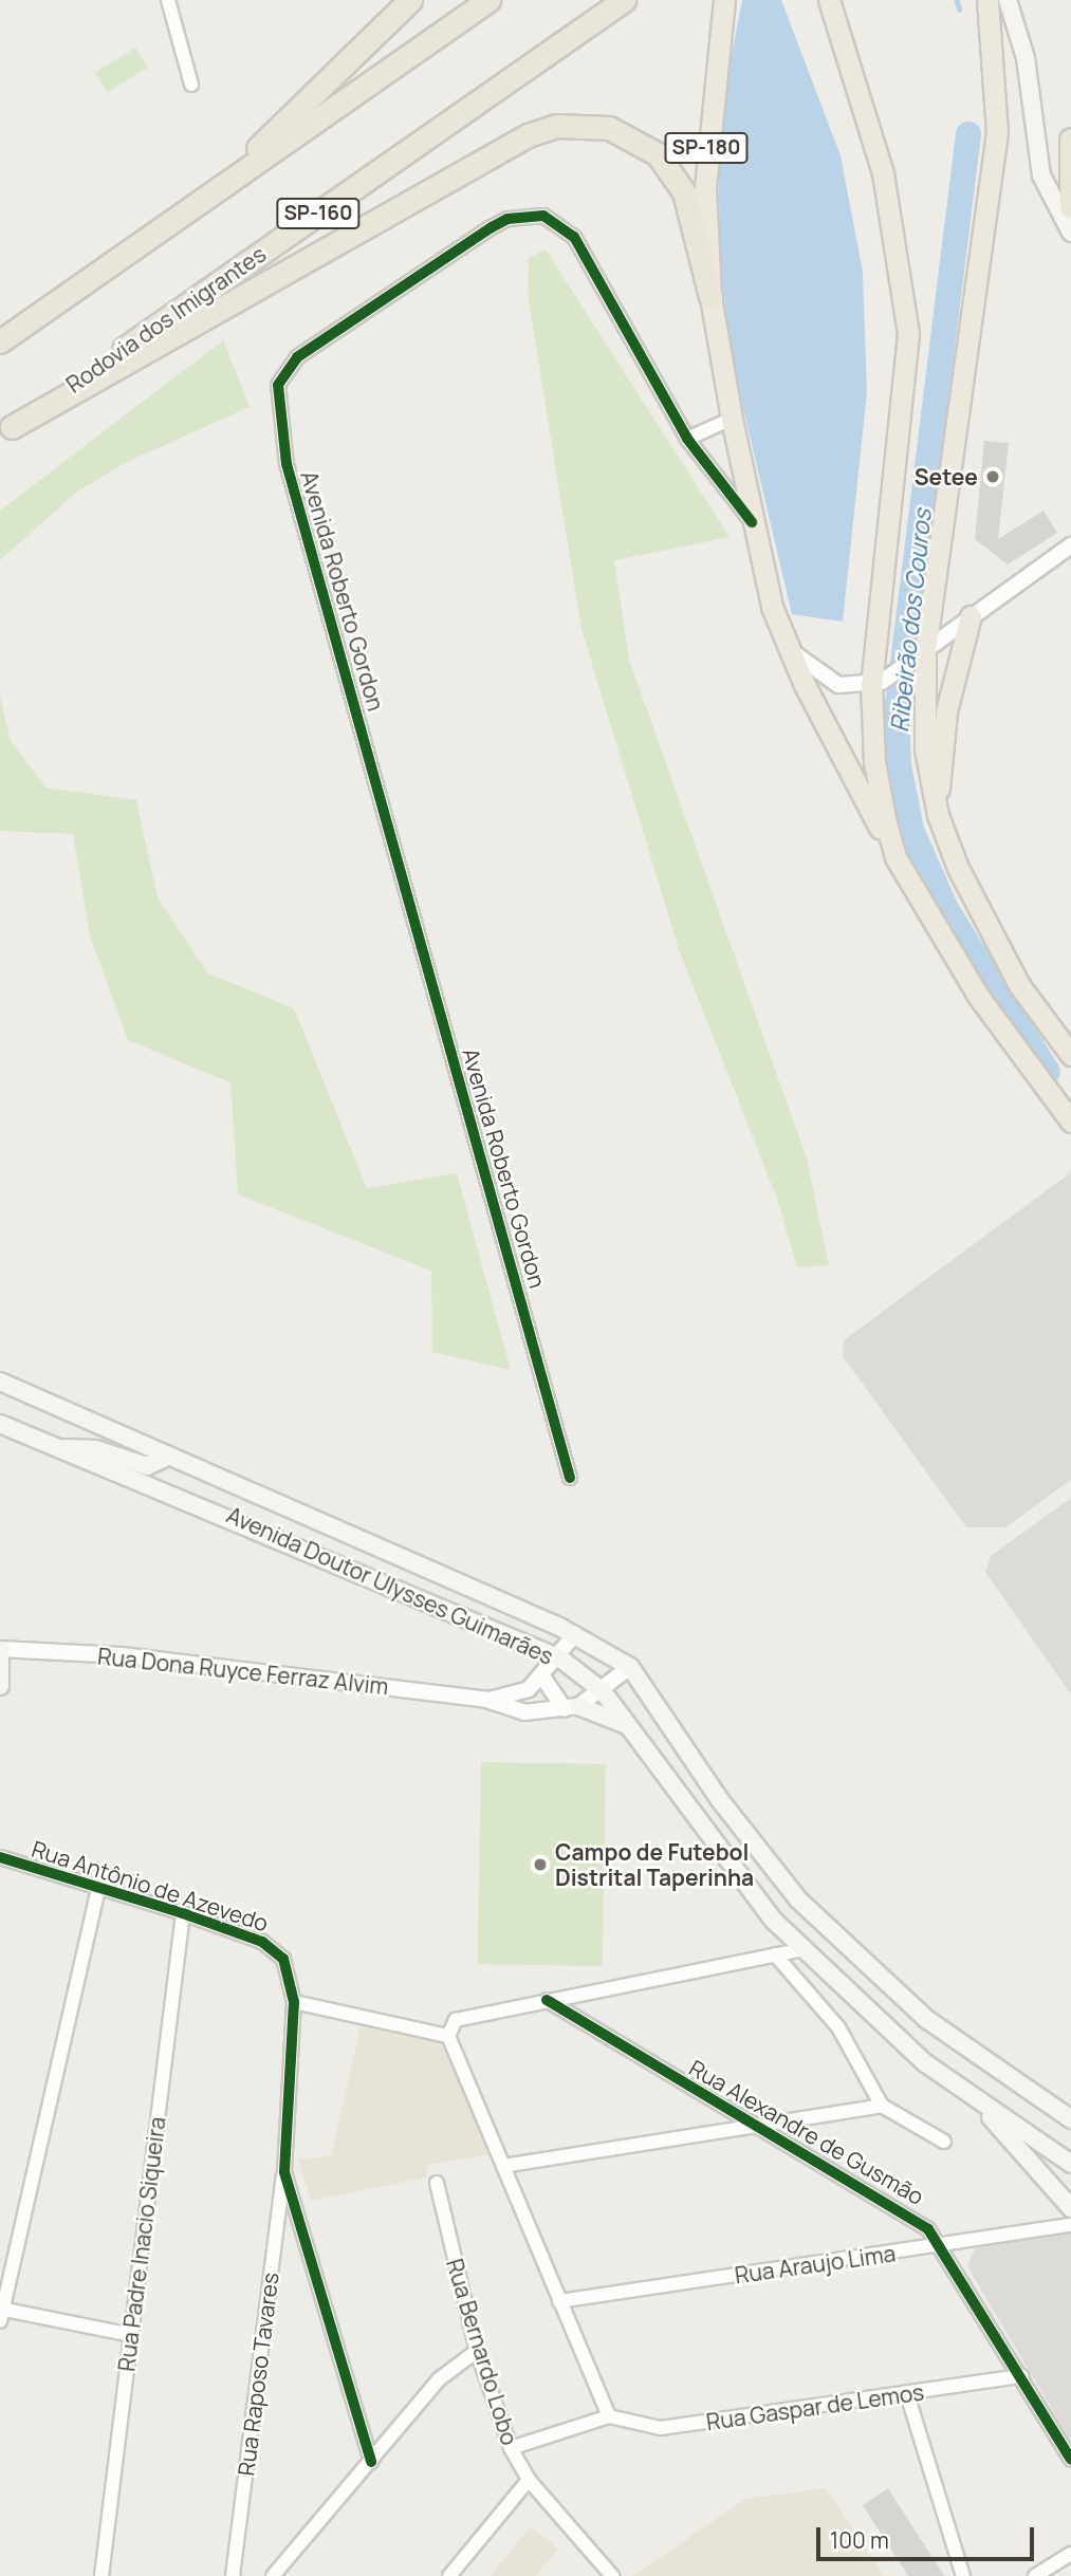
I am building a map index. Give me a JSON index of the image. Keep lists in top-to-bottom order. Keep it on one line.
{"streets":{"highway":["SP-180","SP-160","Rodovia dos Imigrantes"],"main road":["Avenida Doutor Ulysses Guimarães"],"street":["Avenida Roberto Gordon","Rua Dona Ruyce Ferraz Alvim","Rua Antônio de Azevedo","Rua Alexandre de Gusmão","Rua Padre Inacio Siqueira","Rua Araujo Lima","Rua Bernardo Lobo","Rua Raposo Tavares","Rua Gaspar de Lemos"]},"crossings":[["SP-180","Avenida Roberto Gordon"],["Avenida Doutor Ulysses Guimarães","Rua Dona Ruyce Ferraz Alvim"],["Rua Antônio de Azevedo","Rua Padre Inacio Siqueira"],["Rua Antônio de Azevedo","Rua Raposo Tavares"],["Rua Alexandre de Gusmão","Rua Araujo Lima"],["Rua Alexandre de Gusmão","Rua Gaspar de Lemos"]],"water":["Ribeirão dos Couros"],"places":["Setee","Campo de Futebol Distrital Taperinha"],"scale_bar":"100 m"}
